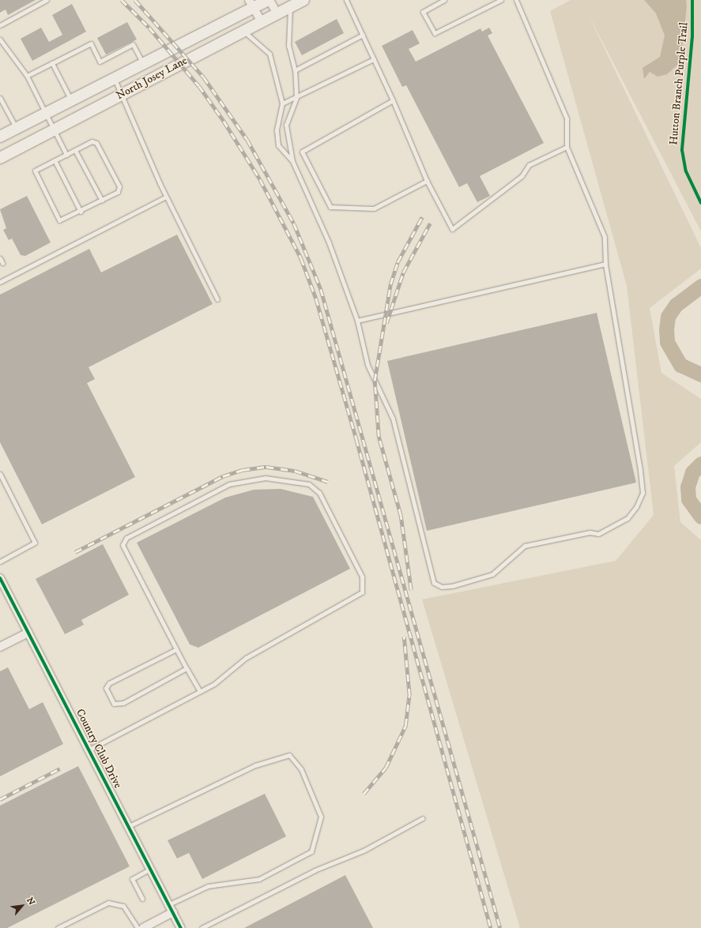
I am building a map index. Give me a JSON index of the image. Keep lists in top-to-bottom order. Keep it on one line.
{"streets":{"main road":["North Josey Lane"],"street":["Country Club Drive"],"cycle path":["Hutton Branch Purple Trail"]},"north":"top right"}
